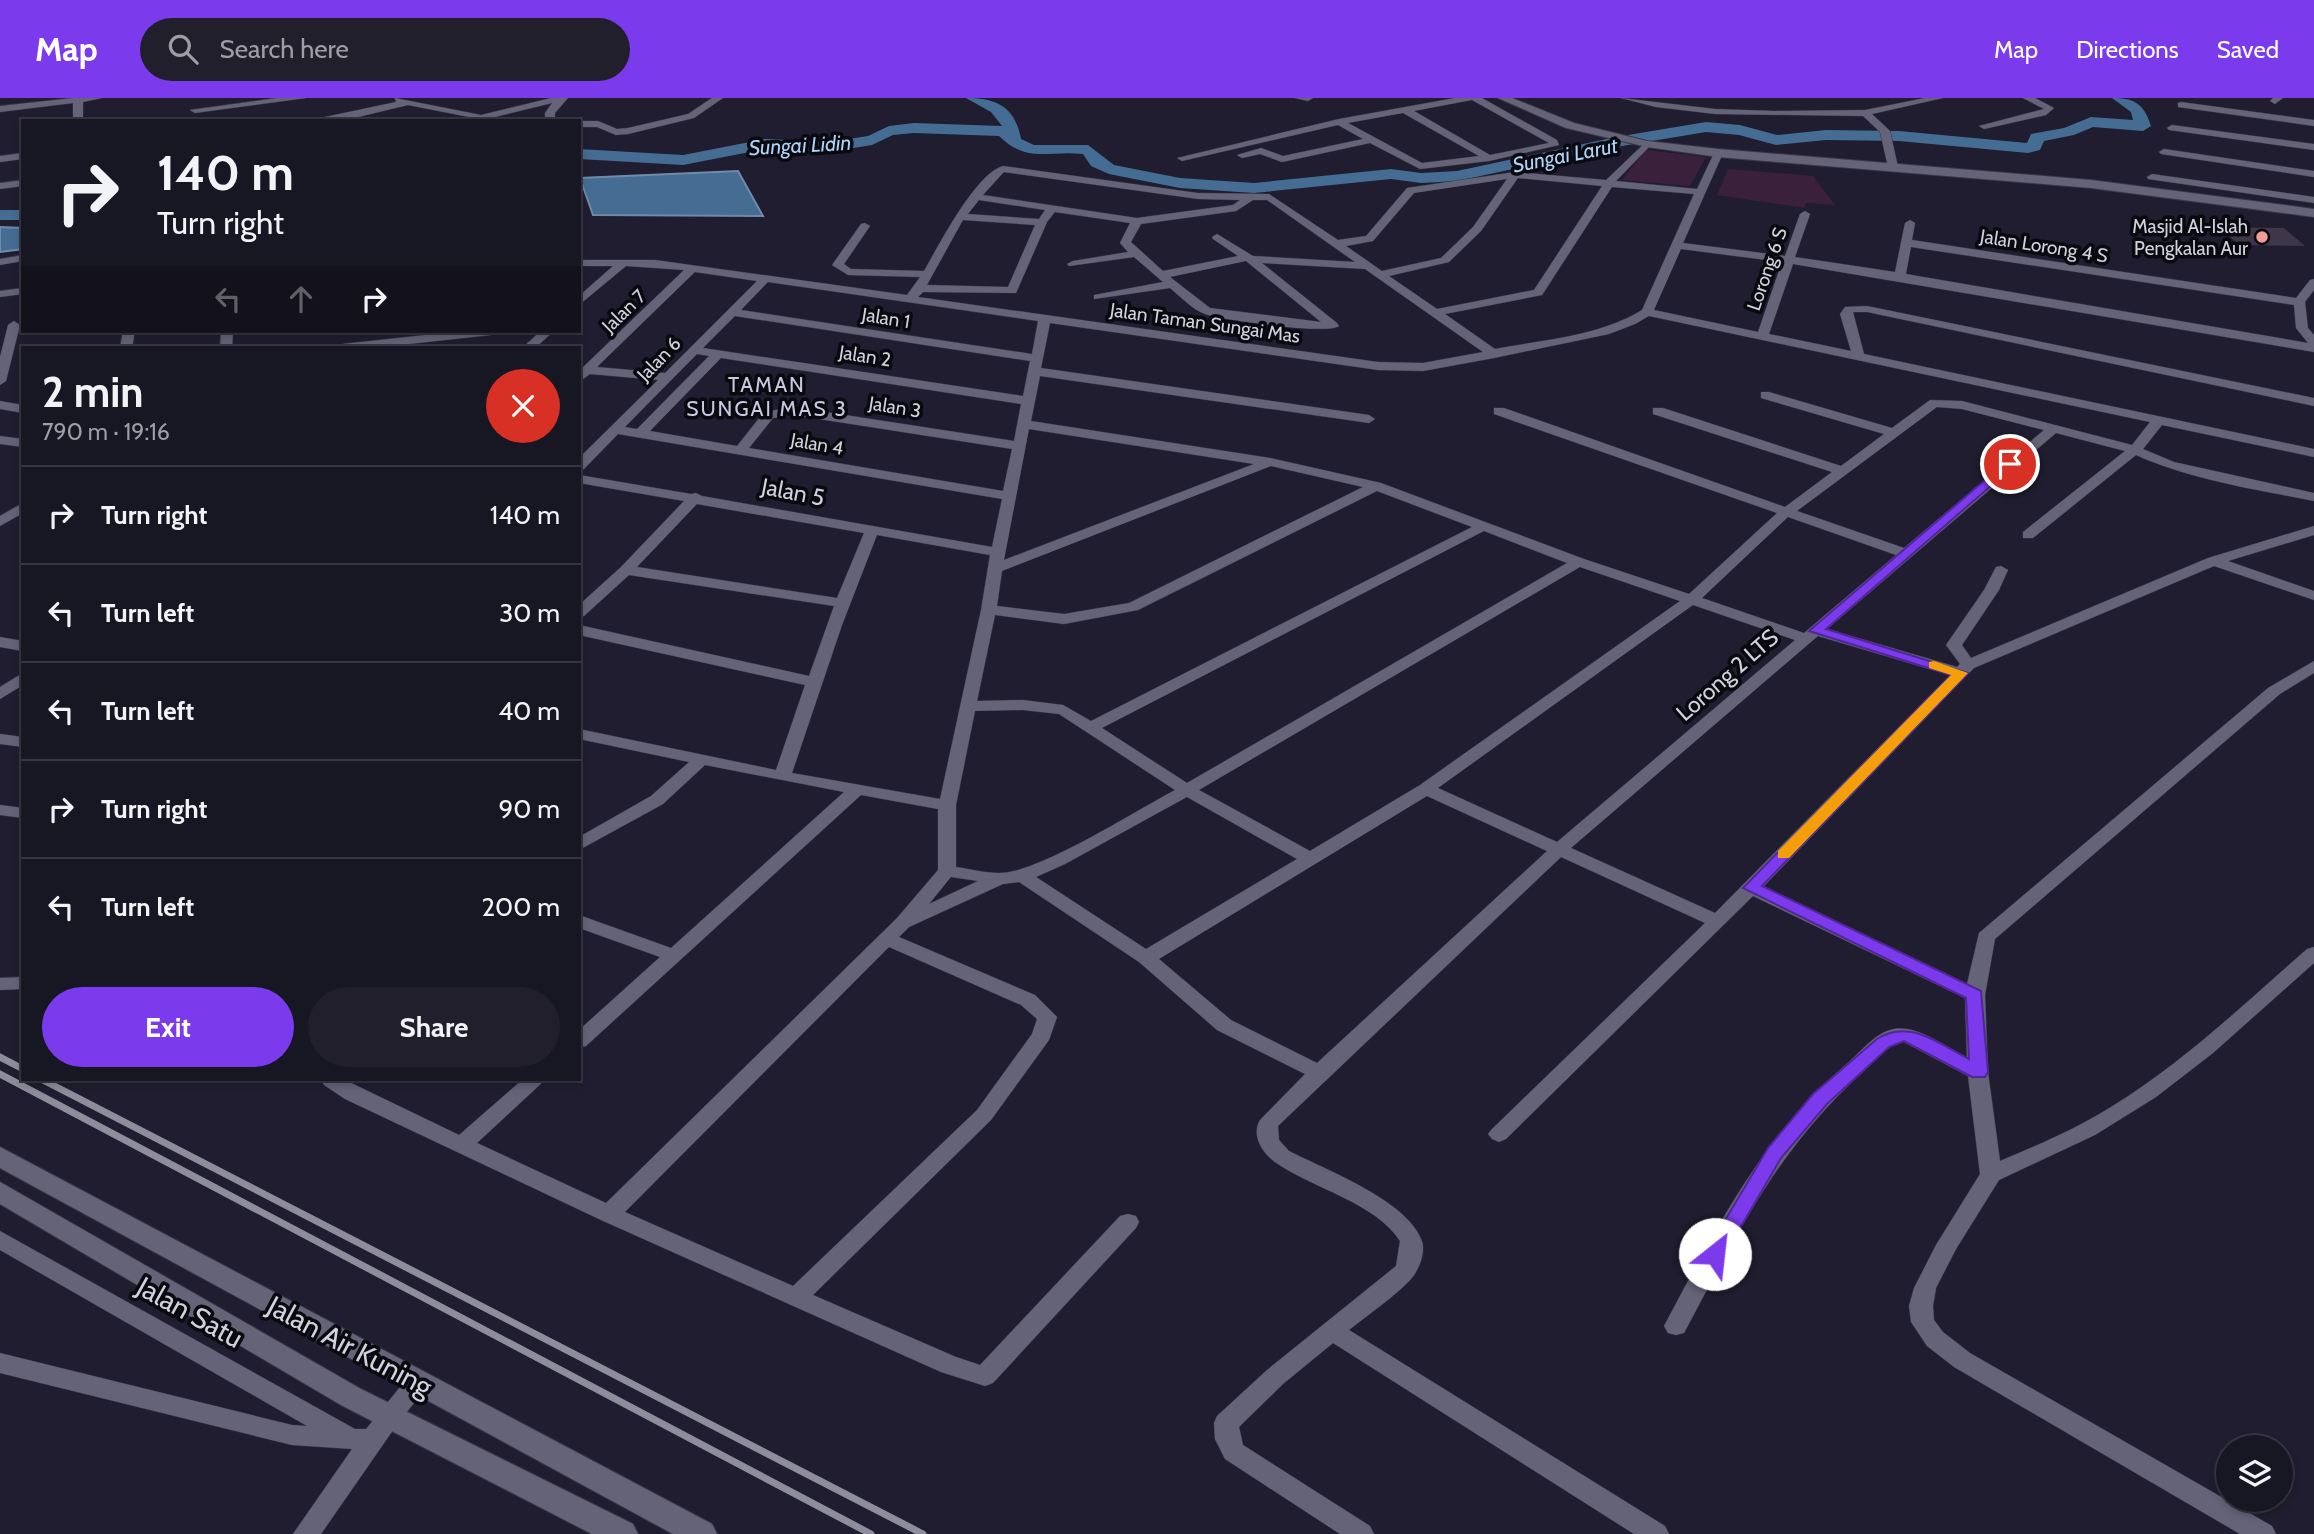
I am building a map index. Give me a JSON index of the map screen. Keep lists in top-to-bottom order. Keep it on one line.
{"streets":{"street":["Jalan Lorong 4 S","Lorong 6 S","Jalan 7","Jalan 1","Jalan Taman Sungai Mas","Jalan 2","Jalan 6","Jalan 3","Jalan 4","Jalan 5","Lorong 2 LTS","Jalan Satu","Jalan Air Kuning"]},"crossings":[["Jalan 7","Jalan Taman Sungai Mas"],["Jalan 1","Jalan 6"],["Jalan Taman Sungai Mas","Jalan 6"],["Jalan 2","Jalan 6"],["Jalan 6","Jalan 4"],["Jalan 3","Jalan 4"]],"districts":["TAMAN SUNGAI MAS 3"],"water":["Sungai Lidin","Sungai Larut"],"places":["Masjid Al-Islah Pengkalan Aur"],"page":{"header":"Map","search":"Search here","nav":["Map","Directions","Saved"],"turn":["140 m","Turn right"],"heading":["2 min","790 m · 19:16"],"list":[{"name":"Turn right","value":"140 m"},{"name":"Turn left","value":"30 m"},{"name":"Turn left","value":"40 m"},{"name":"Turn right","value":"90 m"},{"name":"Turn left","value":"200 m"}],"buttons":["Exit","Share"]}}
